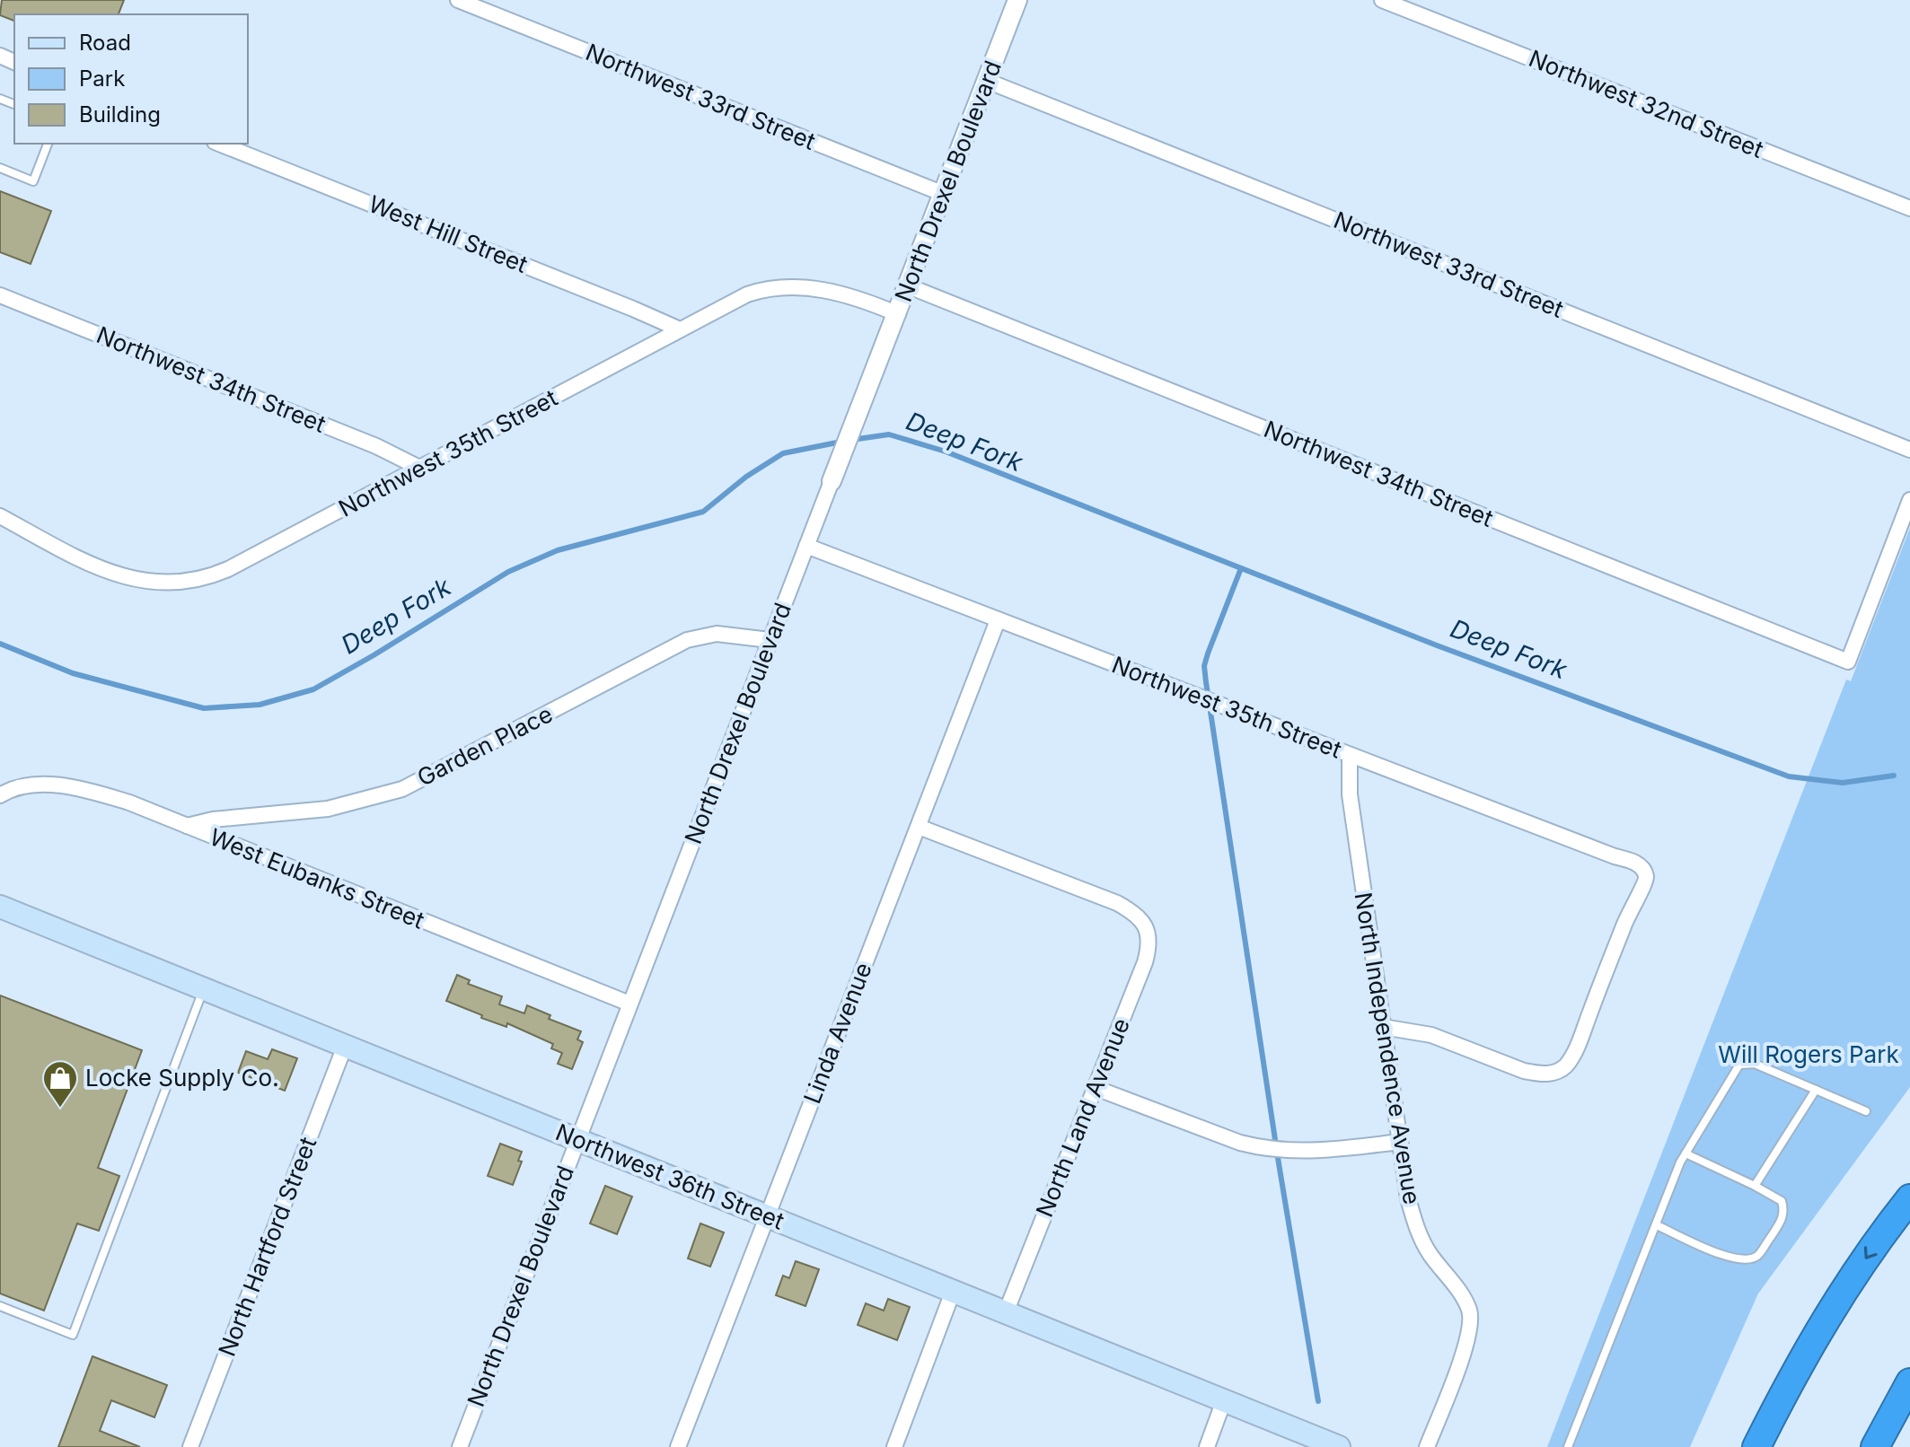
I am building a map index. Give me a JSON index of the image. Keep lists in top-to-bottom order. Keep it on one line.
{"streets":{"main road":["Northwest 36th Street"],"street":["Northwest 33rd Street","Northwest 32nd Street","North Drexel Boulevard","West Hill Street","Northwest 34th Street","Northwest 35th Street","Garden Place","West Eubanks Street","Linda Avenue","North Independence Avenue","North Land Avenue","North Hartford Street"]},"crossings":[["Northwest 33rd Street","North Drexel Boulevard"],["North Drexel Boulevard","Northwest 34th Street"],["North Drexel Boulevard","Northwest 35th Street"],["North Drexel Boulevard","Garden Place"],["North Drexel Boulevard","West Eubanks Street"],["North Drexel Boulevard","Northwest 36th Street"],["West Hill Street","Northwest 35th Street"],["Northwest 34th Street","Northwest 35th Street"],["Northwest 35th Street","Linda Avenue"],["Northwest 35th Street","North Independence Avenue"],["Garden Place","West Eubanks Street"],["Linda Avenue","North Land Avenue"],["Linda Avenue","Northwest 36th Street"],["North Land Avenue","Northwest 36th Street"],["Northwest 36th Street","North Hartford Street"]],"water":["Deep Fork"],"parks":["Will Rogers Park"],"places":{"shop":["Locke Supply Co."]},"legend":["Road","Park","Building"]}
